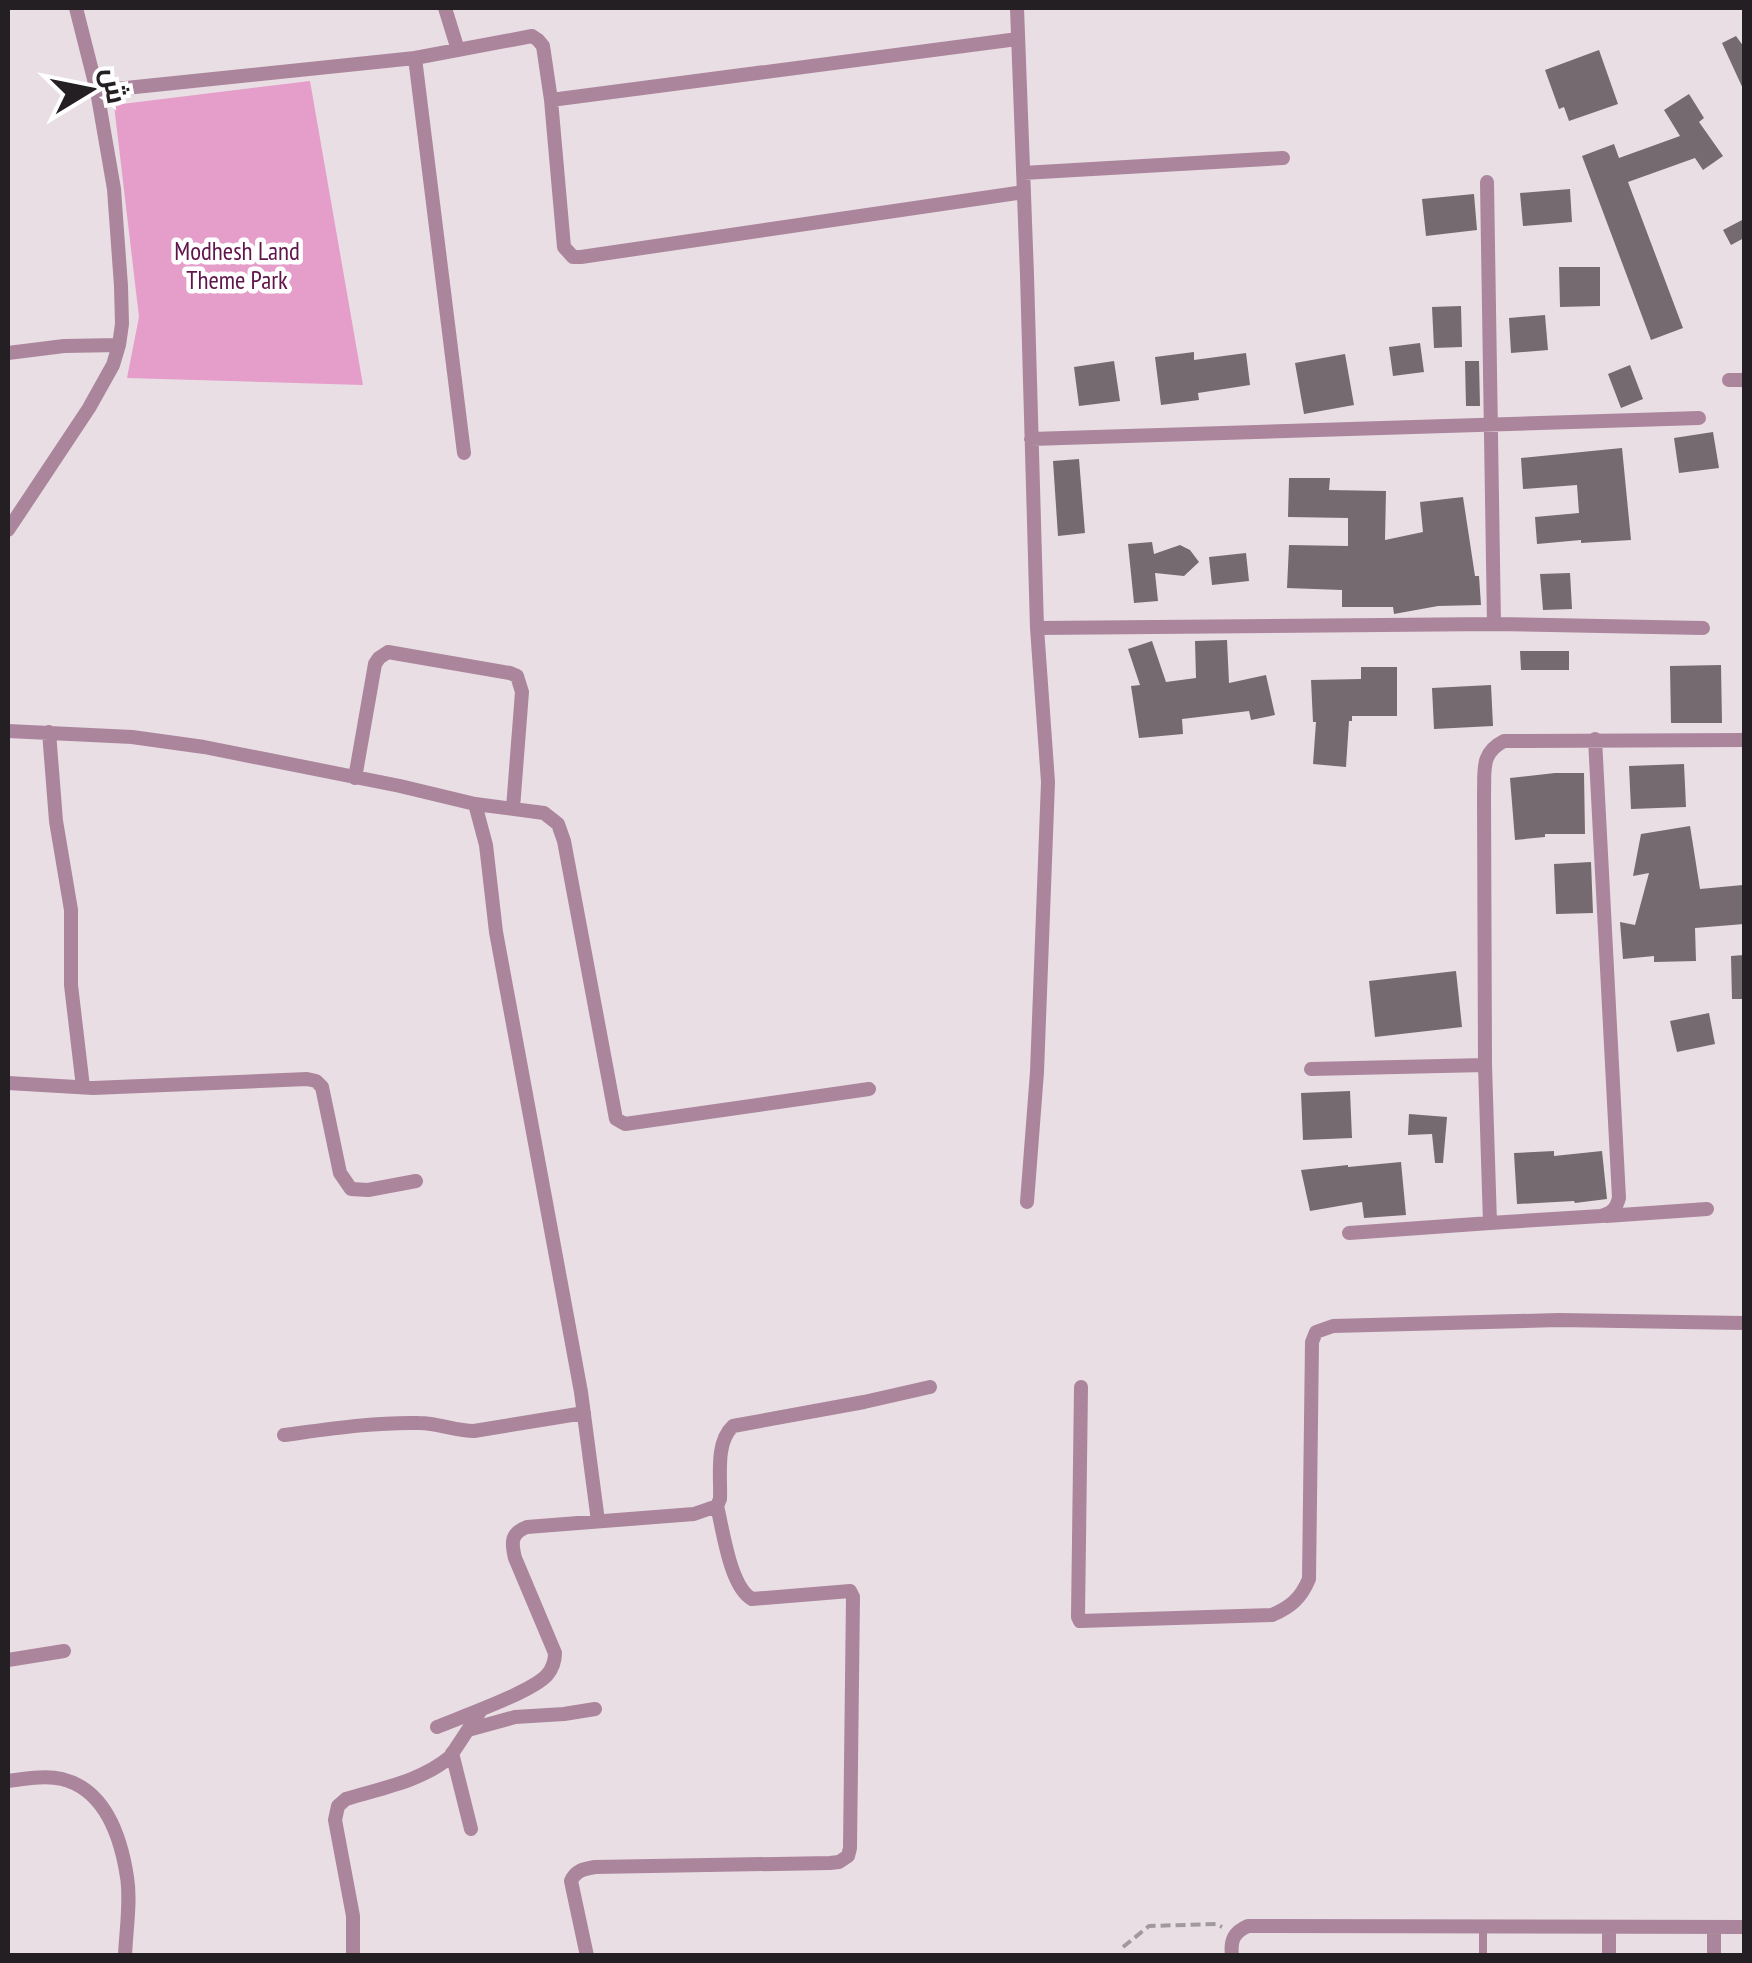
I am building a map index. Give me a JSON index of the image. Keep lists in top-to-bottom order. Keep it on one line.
{"parks":["Modhesh Land Theme Park"],"north":"right"}
